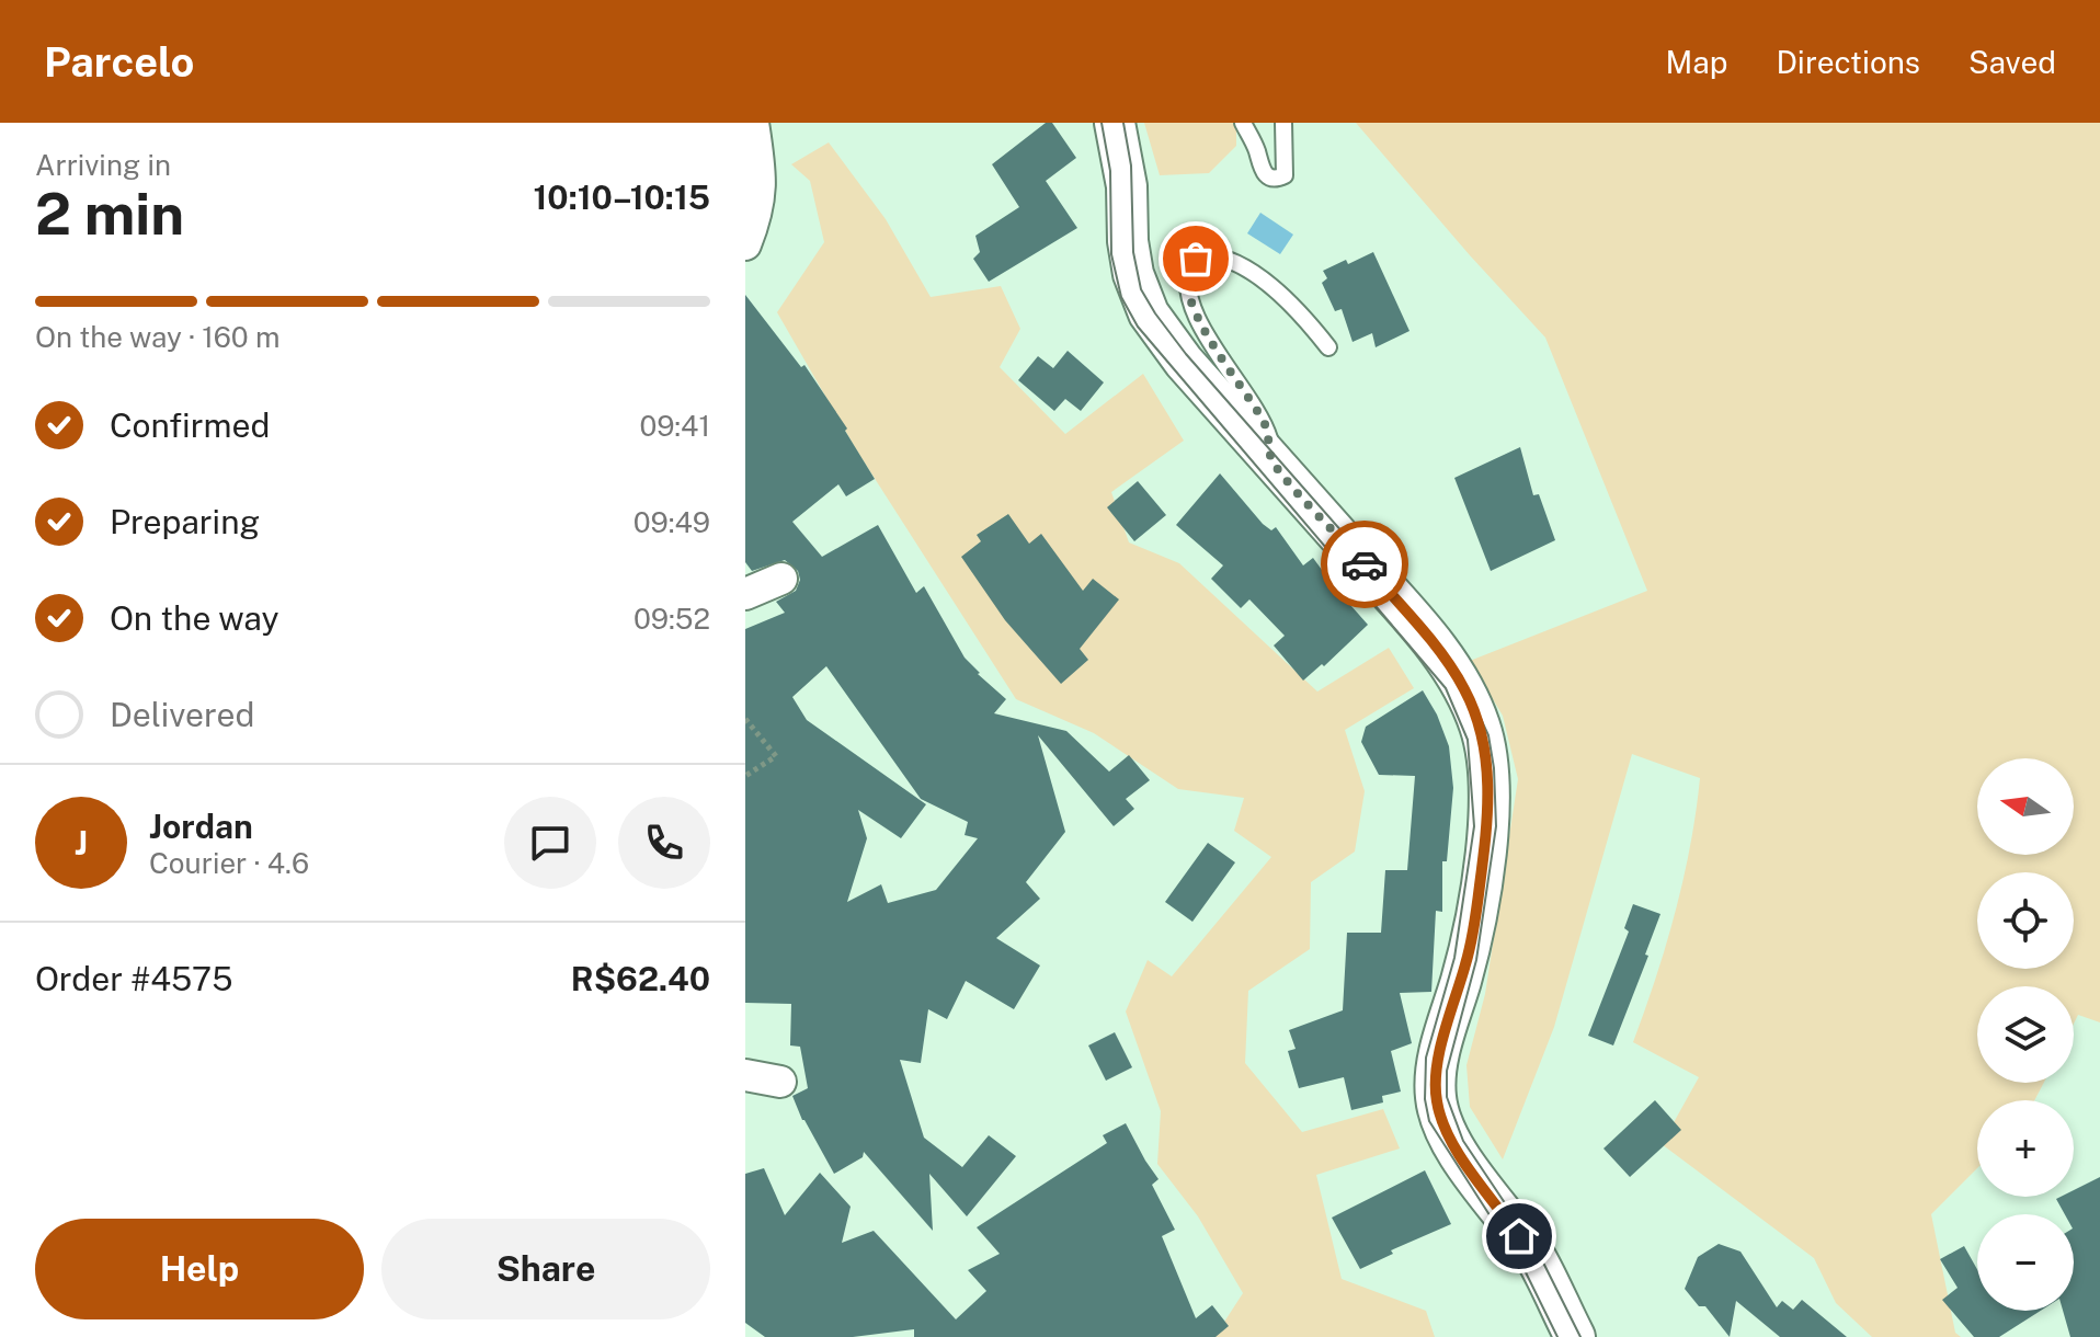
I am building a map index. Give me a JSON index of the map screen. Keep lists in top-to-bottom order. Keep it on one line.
{"north":"left","page":{"header":"Parcelo","nav":["Map","Directions","Saved"],"heading":["2 min","Arriving in","10:10–10:15"],"panel":["Jordan","Courier · 4.6","Order #4575","R$62.40"],"bar":"On the way · 160 m","list":[["Confirmed","09:41"],["Preparing","09:49"],["On the way","09:52"],"Delivered"],"map_buttons":["+","−"],"round":"J","buttons":["Help","Share"]}}
